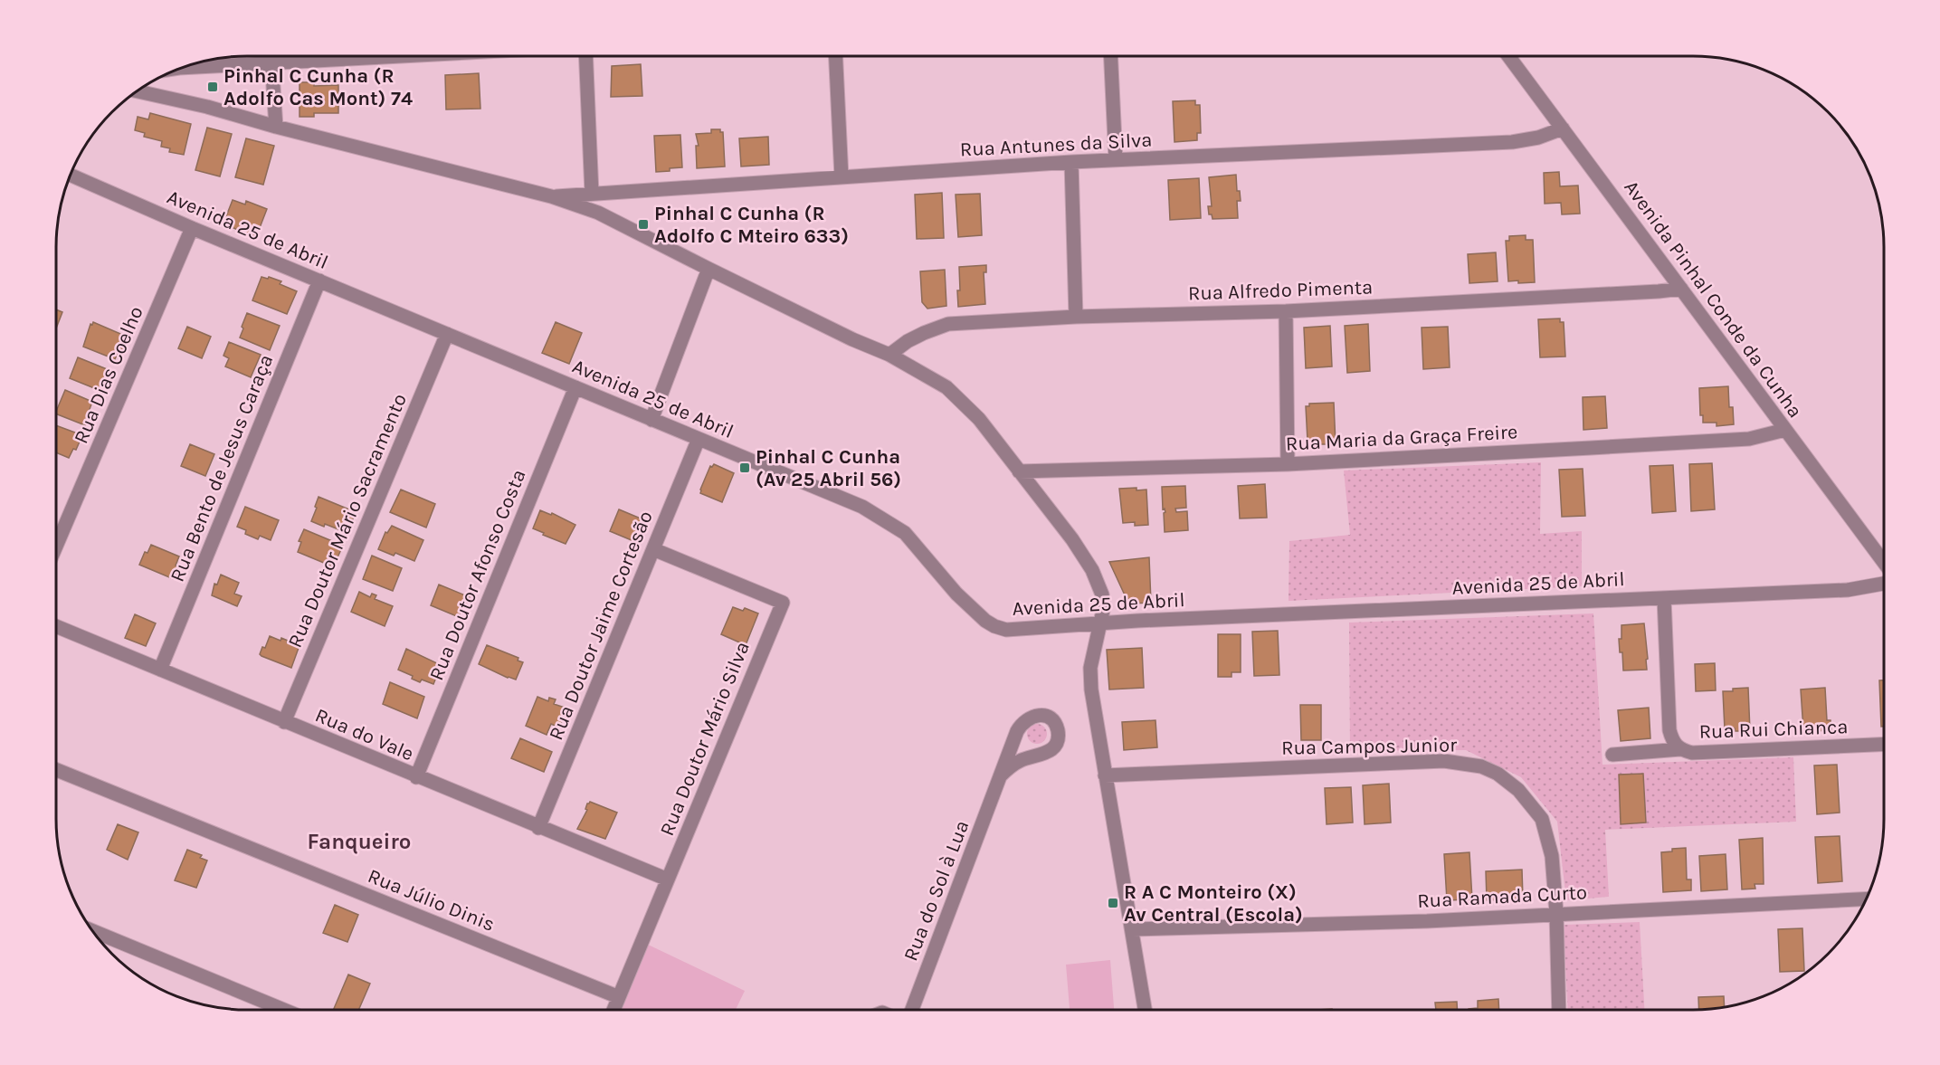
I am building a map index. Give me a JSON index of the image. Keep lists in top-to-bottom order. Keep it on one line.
{"streets":{"street":["Rua Antunes da Silva","Avenida 25 de Abril","Rua Alfredo Pimenta","Avenida Pinhal Conde da Cunha","Rua Dias Coelho","Rua Maria da Graça Freire","Rua Bento de Jesus Caraça","Rua Doutor Mário Sacramento","Rua Doutor Afonso Costa","Rua Doutor Jaime Cortesão","Rua Rui Chianca","Rua do Vale","Rua Doutor Mário Silva","Rua Campos Junior","Rua do Sol à Lua","Rua Ramada Curto","Rua Júlio Dinis"]},"crossings":[["Rua Antunes da Silva","Avenida Pinhal Conde da Cunha"],["Avenida 25 de Abril","Rua Dias Coelho"],["Avenida 25 de Abril","Rua Bento de Jesus Caraça"],["Avenida 25 de Abril","Rua Doutor Mário Sacramento"],["Avenida 25 de Abril","Rua Doutor Afonso Costa"],["Avenida 25 de Abril","Rua Doutor Jaime Cortesão"],["Avenida 25 de Abril","Rua Rui Chianca"],["Rua Alfredo Pimenta","Avenida Pinhal Conde da Cunha"],["Avenida Pinhal Conde da Cunha","Rua Maria da Graça Freire"],["Rua Bento de Jesus Caraça","Rua do Vale"],["Rua Doutor Mário Sacramento","Rua do Vale"],["Rua Doutor Afonso Costa","Rua do Vale"],["Rua Doutor Jaime Cortesão","Rua do Vale"],["Rua Doutor Jaime Cortesão","Rua Doutor Mário Silva"],["Rua do Vale","Rua Doutor Mário Silva"],["Rua Doutor Mário Silva","Rua Júlio Dinis"],["Rua Campos Junior","Rua Ramada Curto"]],"districts":["Fanqueiro"],"places":{"transit":["Pinhal C Cunha (R Adolfo Cas Mont) 74","Pinhal C Cunha (R Adolfo C Mteiro 633)","Pinhal C Cunha (Av 25 Abril 56)","R A C Monteiro (X) Av Central (Escola)"]}}
